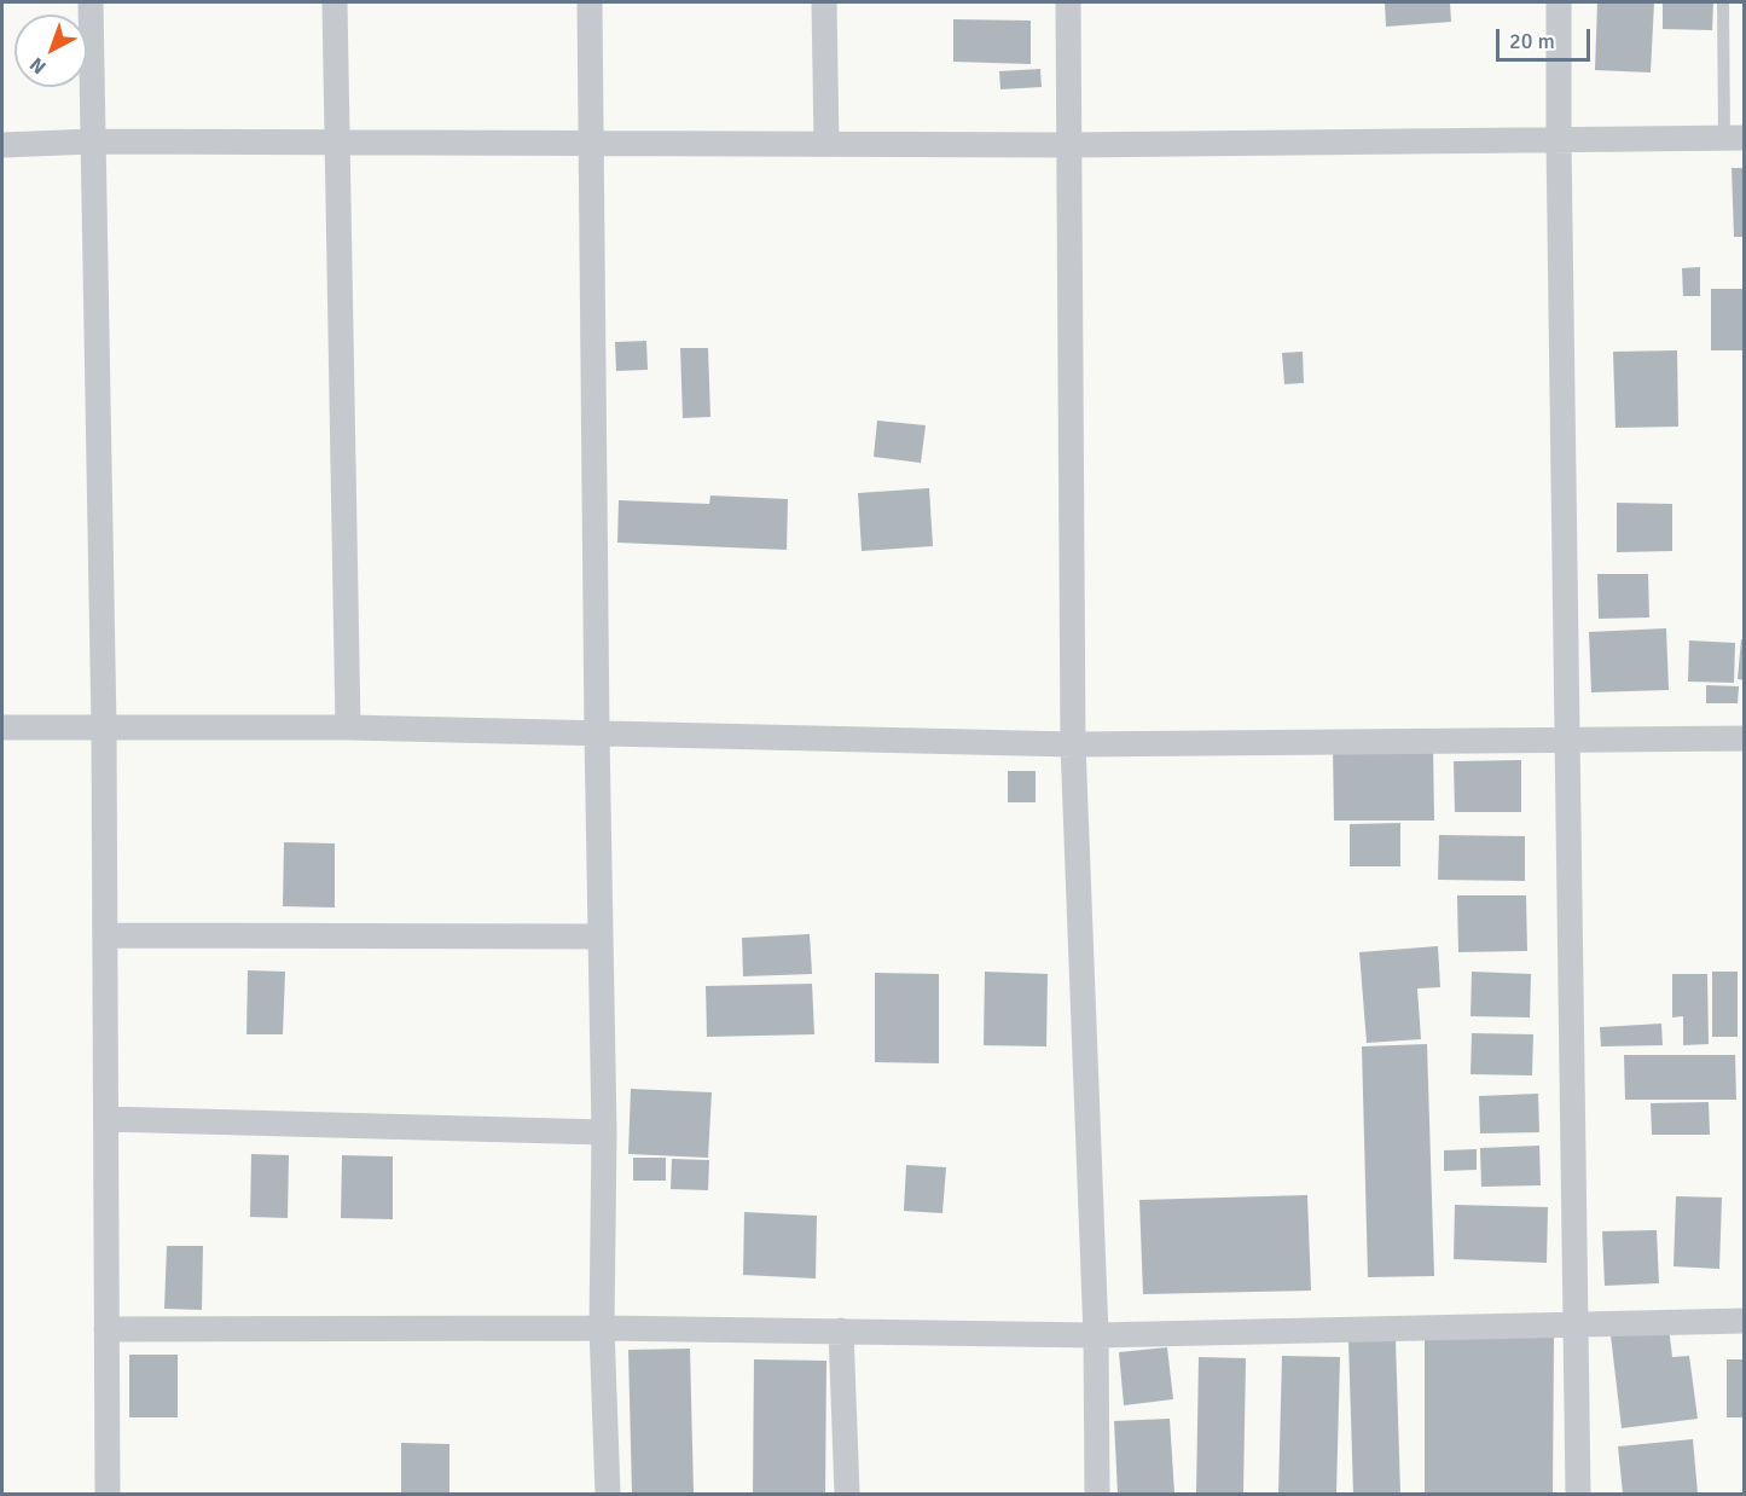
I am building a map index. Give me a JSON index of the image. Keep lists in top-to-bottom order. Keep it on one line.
{"scale_bar":"20 m","north":"bottom left"}
